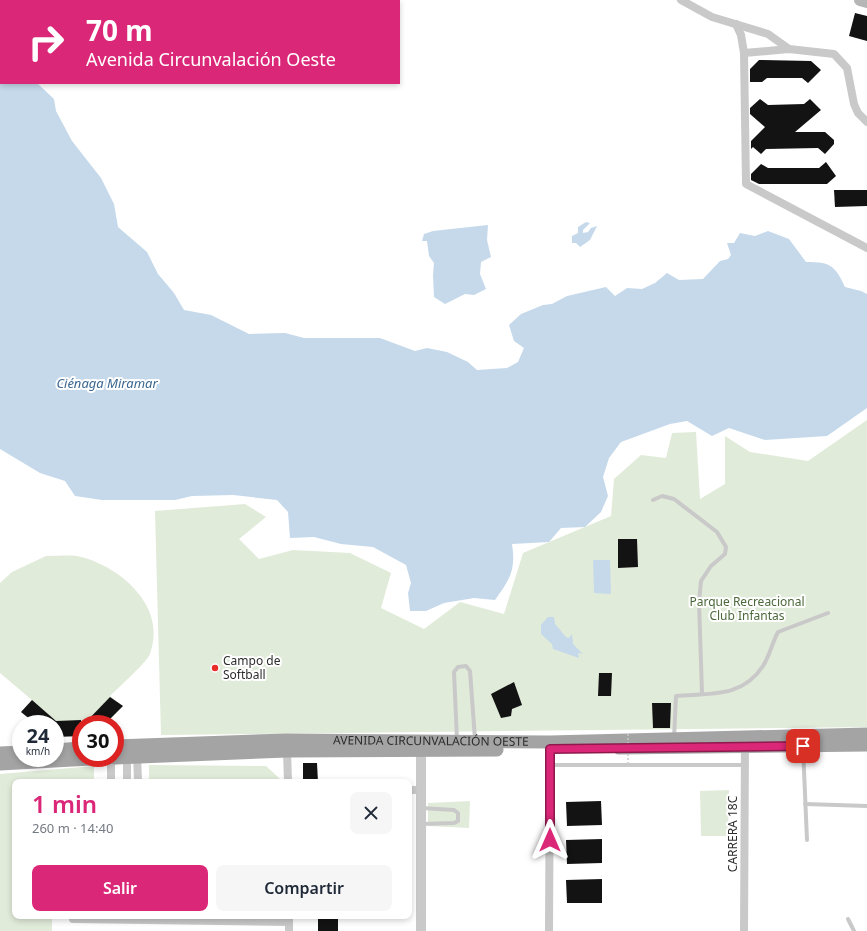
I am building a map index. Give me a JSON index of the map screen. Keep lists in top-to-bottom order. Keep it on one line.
{"streets":{"main road":["AVENIDA CIRCUNVALACIÓN OESTE"],"street":["CARRERA 18C"]},"crossings":[["AVENIDA CIRCUNVALACIÓN OESTE","CARRERA 18C"]],"water":["Ciénaga Miramar"],"parks":["Parque Recreacional Club Infantas"],"places":["Campo de Softball"],"page":{"turn":["70 m","Avenida Circunvalación Oeste"],"speed":"24 km/h","limit":"30","heading":["1 min","260 m · 14:40"],"buttons":["Salir","Compartir"]}}
